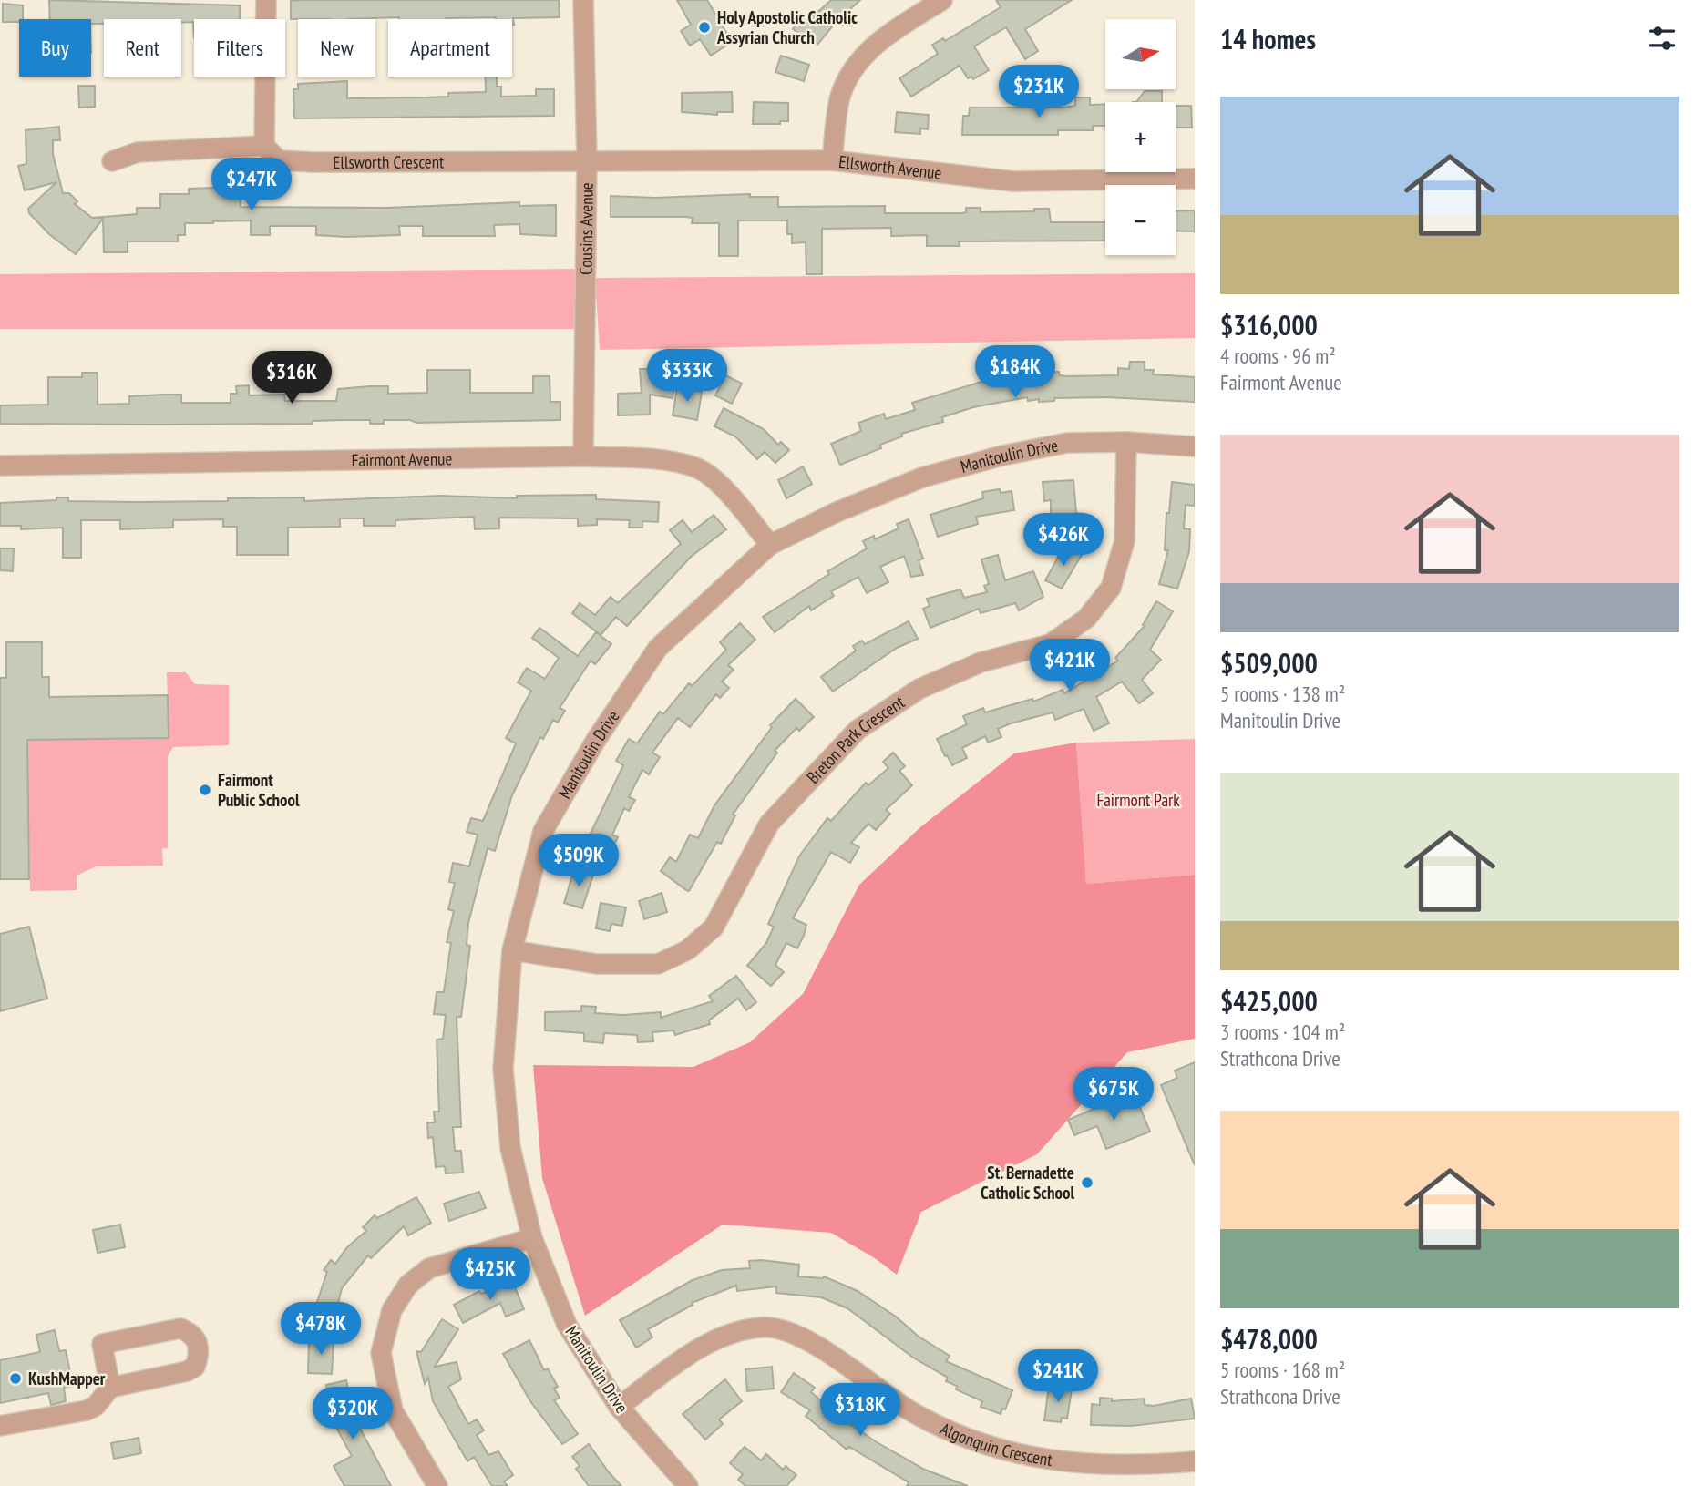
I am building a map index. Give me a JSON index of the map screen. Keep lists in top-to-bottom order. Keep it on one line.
{"streets":{"street":["Ellsworth Crescent","Ellsworth Avenue","Cousins Avenue","Manitoulin Drive","Fairmont Avenue","Breton Park Crescent","Algonquin Crescent"]},"crossings":[["Ellsworth Crescent","Ellsworth Avenue"],["Ellsworth Crescent","Cousins Avenue"],["Ellsworth Avenue","Cousins Avenue"],["Cousins Avenue","Fairmont Avenue"],["Manitoulin Drive","Fairmont Avenue"],["Manitoulin Drive","Breton Park Crescent"],["Manitoulin Drive","Algonquin Crescent"]],"parks":["Fairmont Park"],"places":["Holy Apostolic Catholic Assyrian Church","Fairmont Public School","St. Bernadette Catholic School","KushMapper"],"north":"right","page":{"heading":"14 homes","map_buttons":["+","−"],"chip":["Buy","Rent","Filters","New","Apartment"],"price":["$231K","$247K","$184K","$333K","$316K","$426K","$421K","$509K","$675K","$425K","$478K","$241K","$318K","$320K"],"list":[{"name":"$316,000","note":"4 rooms · 96 m² · Fairmont Avenue"},{"name":"$509,000","note":"5 rooms · 138 m² · Manitoulin Drive"},{"name":"$425,000","note":"3 rooms · 104 m² · Strathcona Drive"},{"name":"$478,000","note":"5 rooms · 168 m² · Strathcona Drive"}]}}
